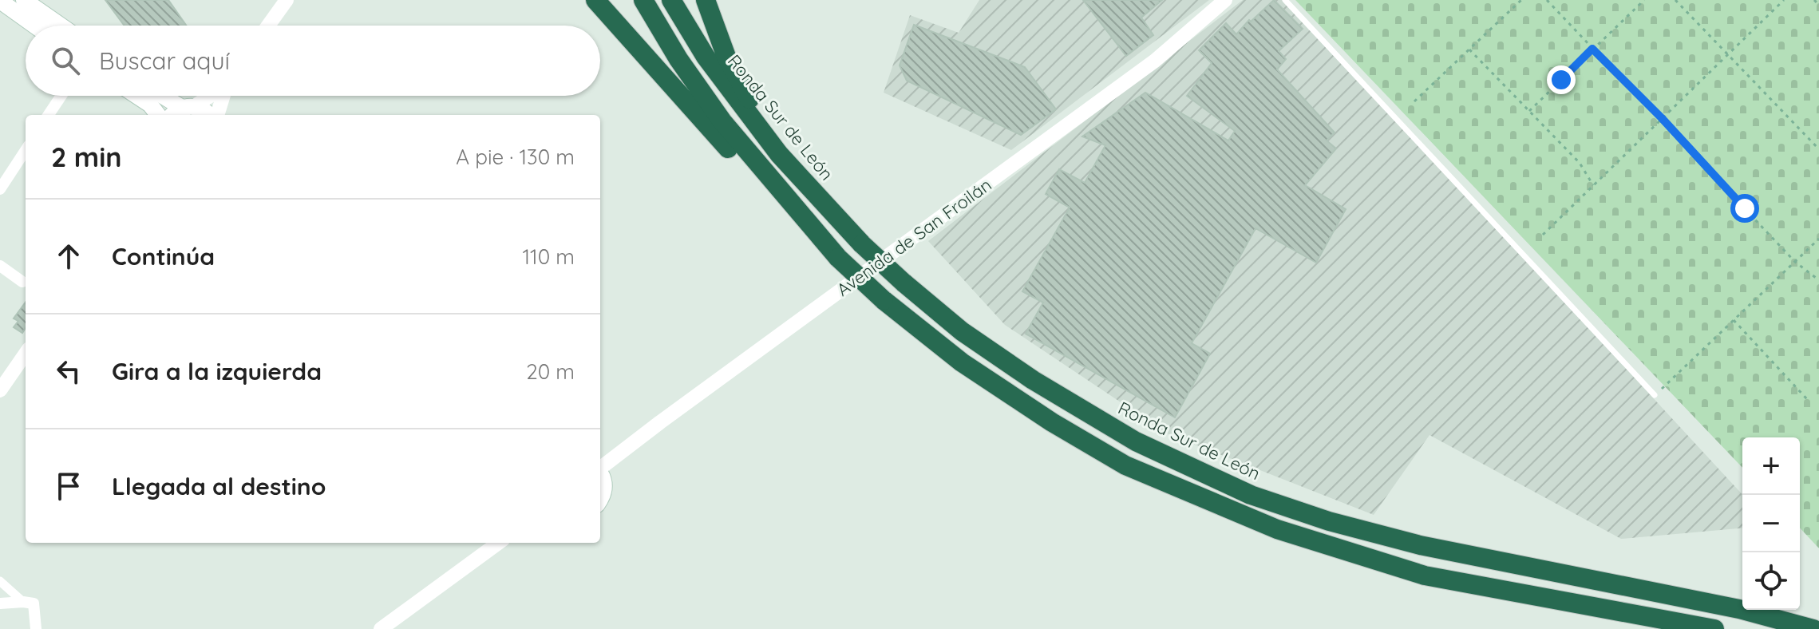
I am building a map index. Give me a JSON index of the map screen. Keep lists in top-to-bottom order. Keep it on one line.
{"streets":{"highway":["Ronda Sur de León"],"street":["Avenida de San Froilán"]},"page":{"search":"Buscar aquí","heading":["2 min","A pie · 130 m"],"list":[["Continúa","110 m"],["Gira a la izquierda","20 m"],"Llegada al destino"],"map_buttons":["+","−"]}}
